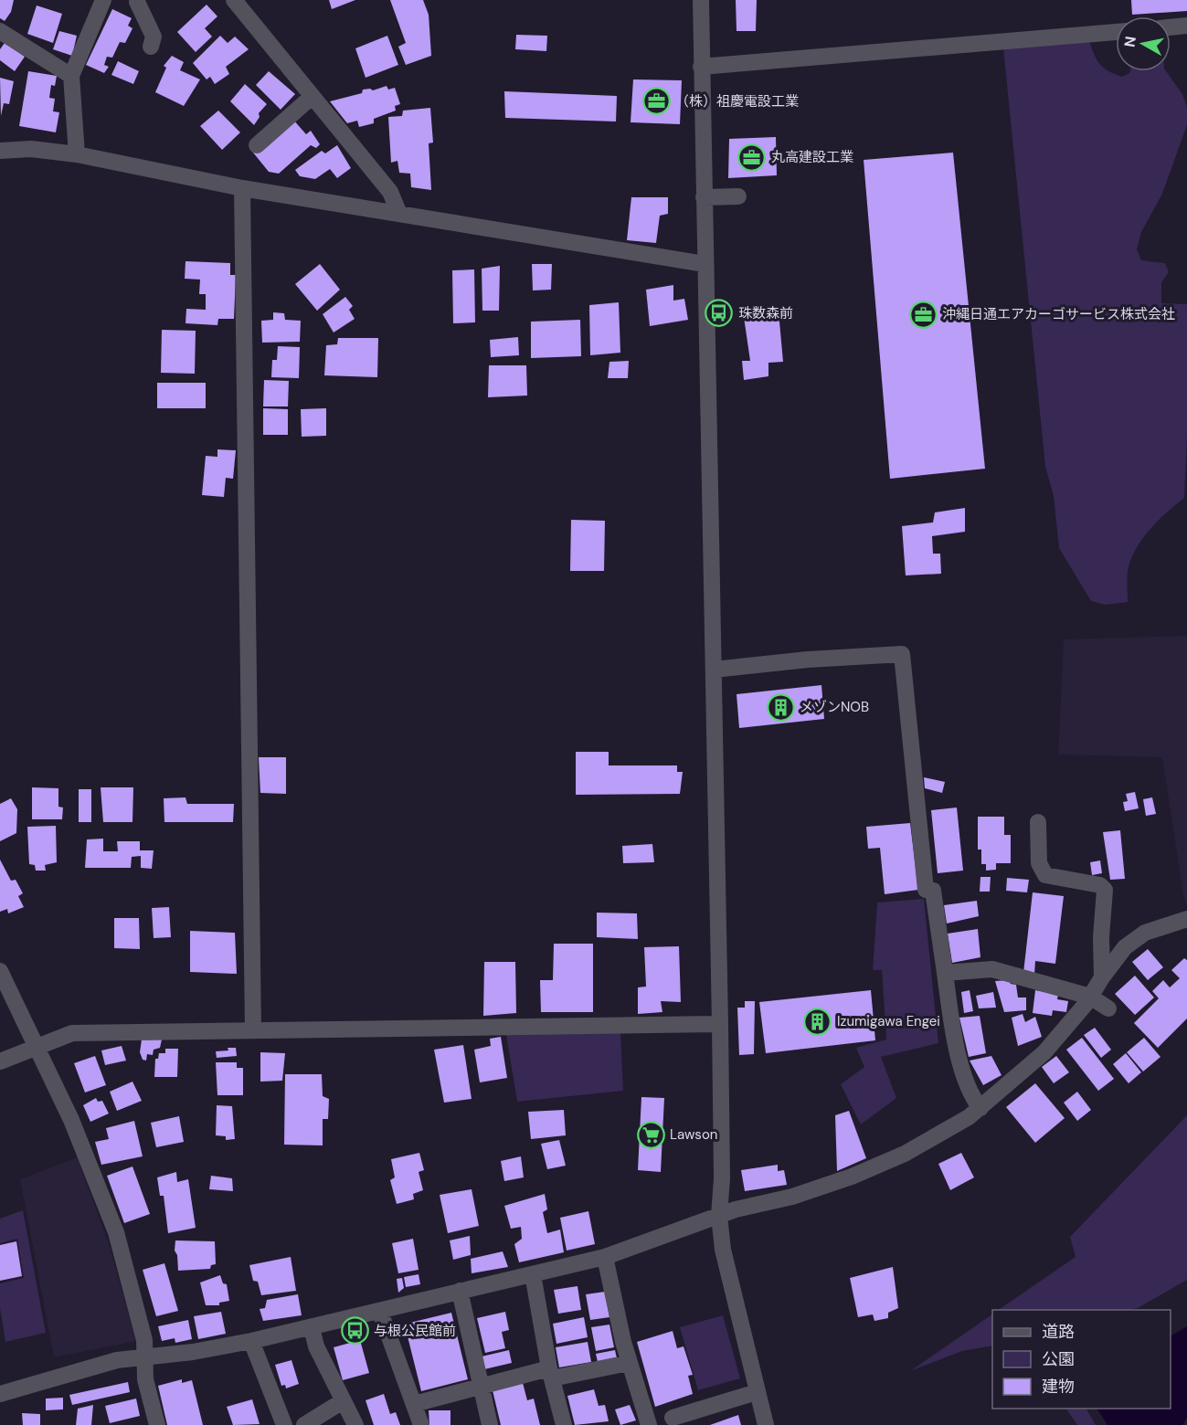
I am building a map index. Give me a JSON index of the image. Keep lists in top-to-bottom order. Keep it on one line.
{"places":{"office":["（株）祖慶電設工業","丸高建設工業","沖縄日通エアカーゴサービス株式会社"],"bus stop":["珠数森前","与根公民館前"],"building":["メゾンNOB","Izumigawa Engei"],"supermarket":["Lawson"]},"legend":["道路","公園","建物"],"north":"left"}
